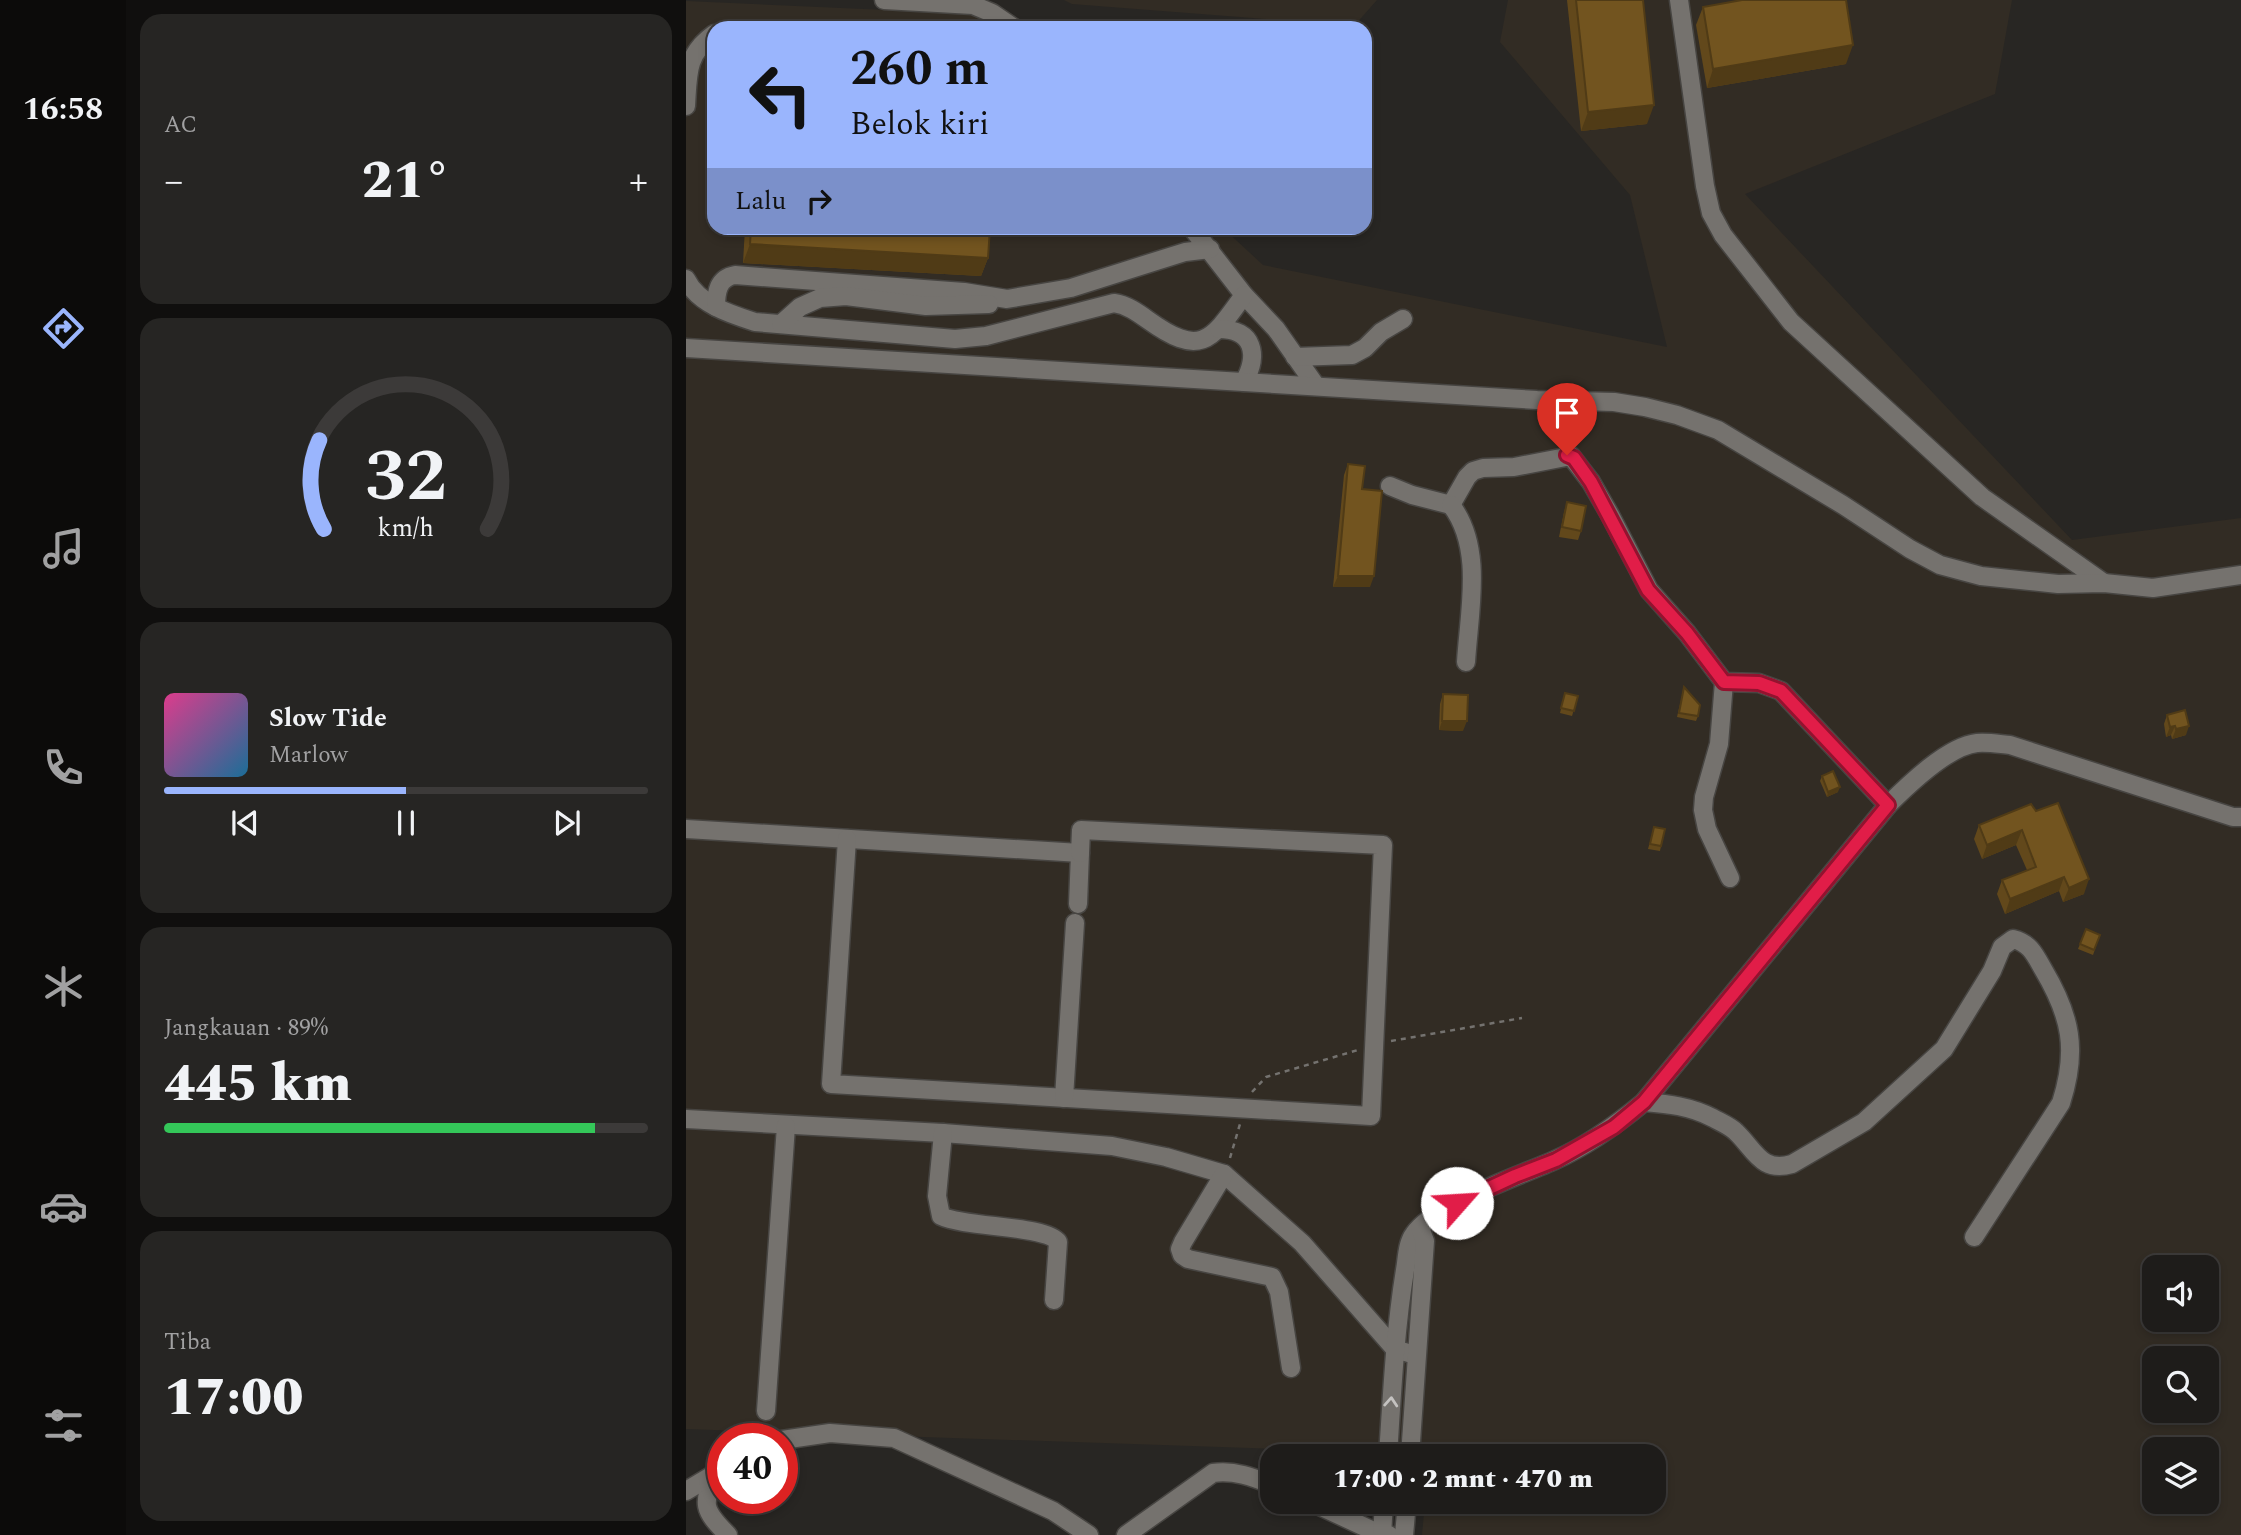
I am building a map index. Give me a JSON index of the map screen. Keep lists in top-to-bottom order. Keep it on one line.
{"page":{"tabs":"16:58","tile":["AC",["Jangkauan · 89%","445 km"],["Tiba","17:00"]],"turn":["260 m","Belok kiri"],"heat":["−","21°","+"],"then":"Lalu","song":["Slow Tide","Marlow"],"limit":"40","trip":"17:00 · 2 mnt · 470 m","gauge":["32","km/h"]}}
